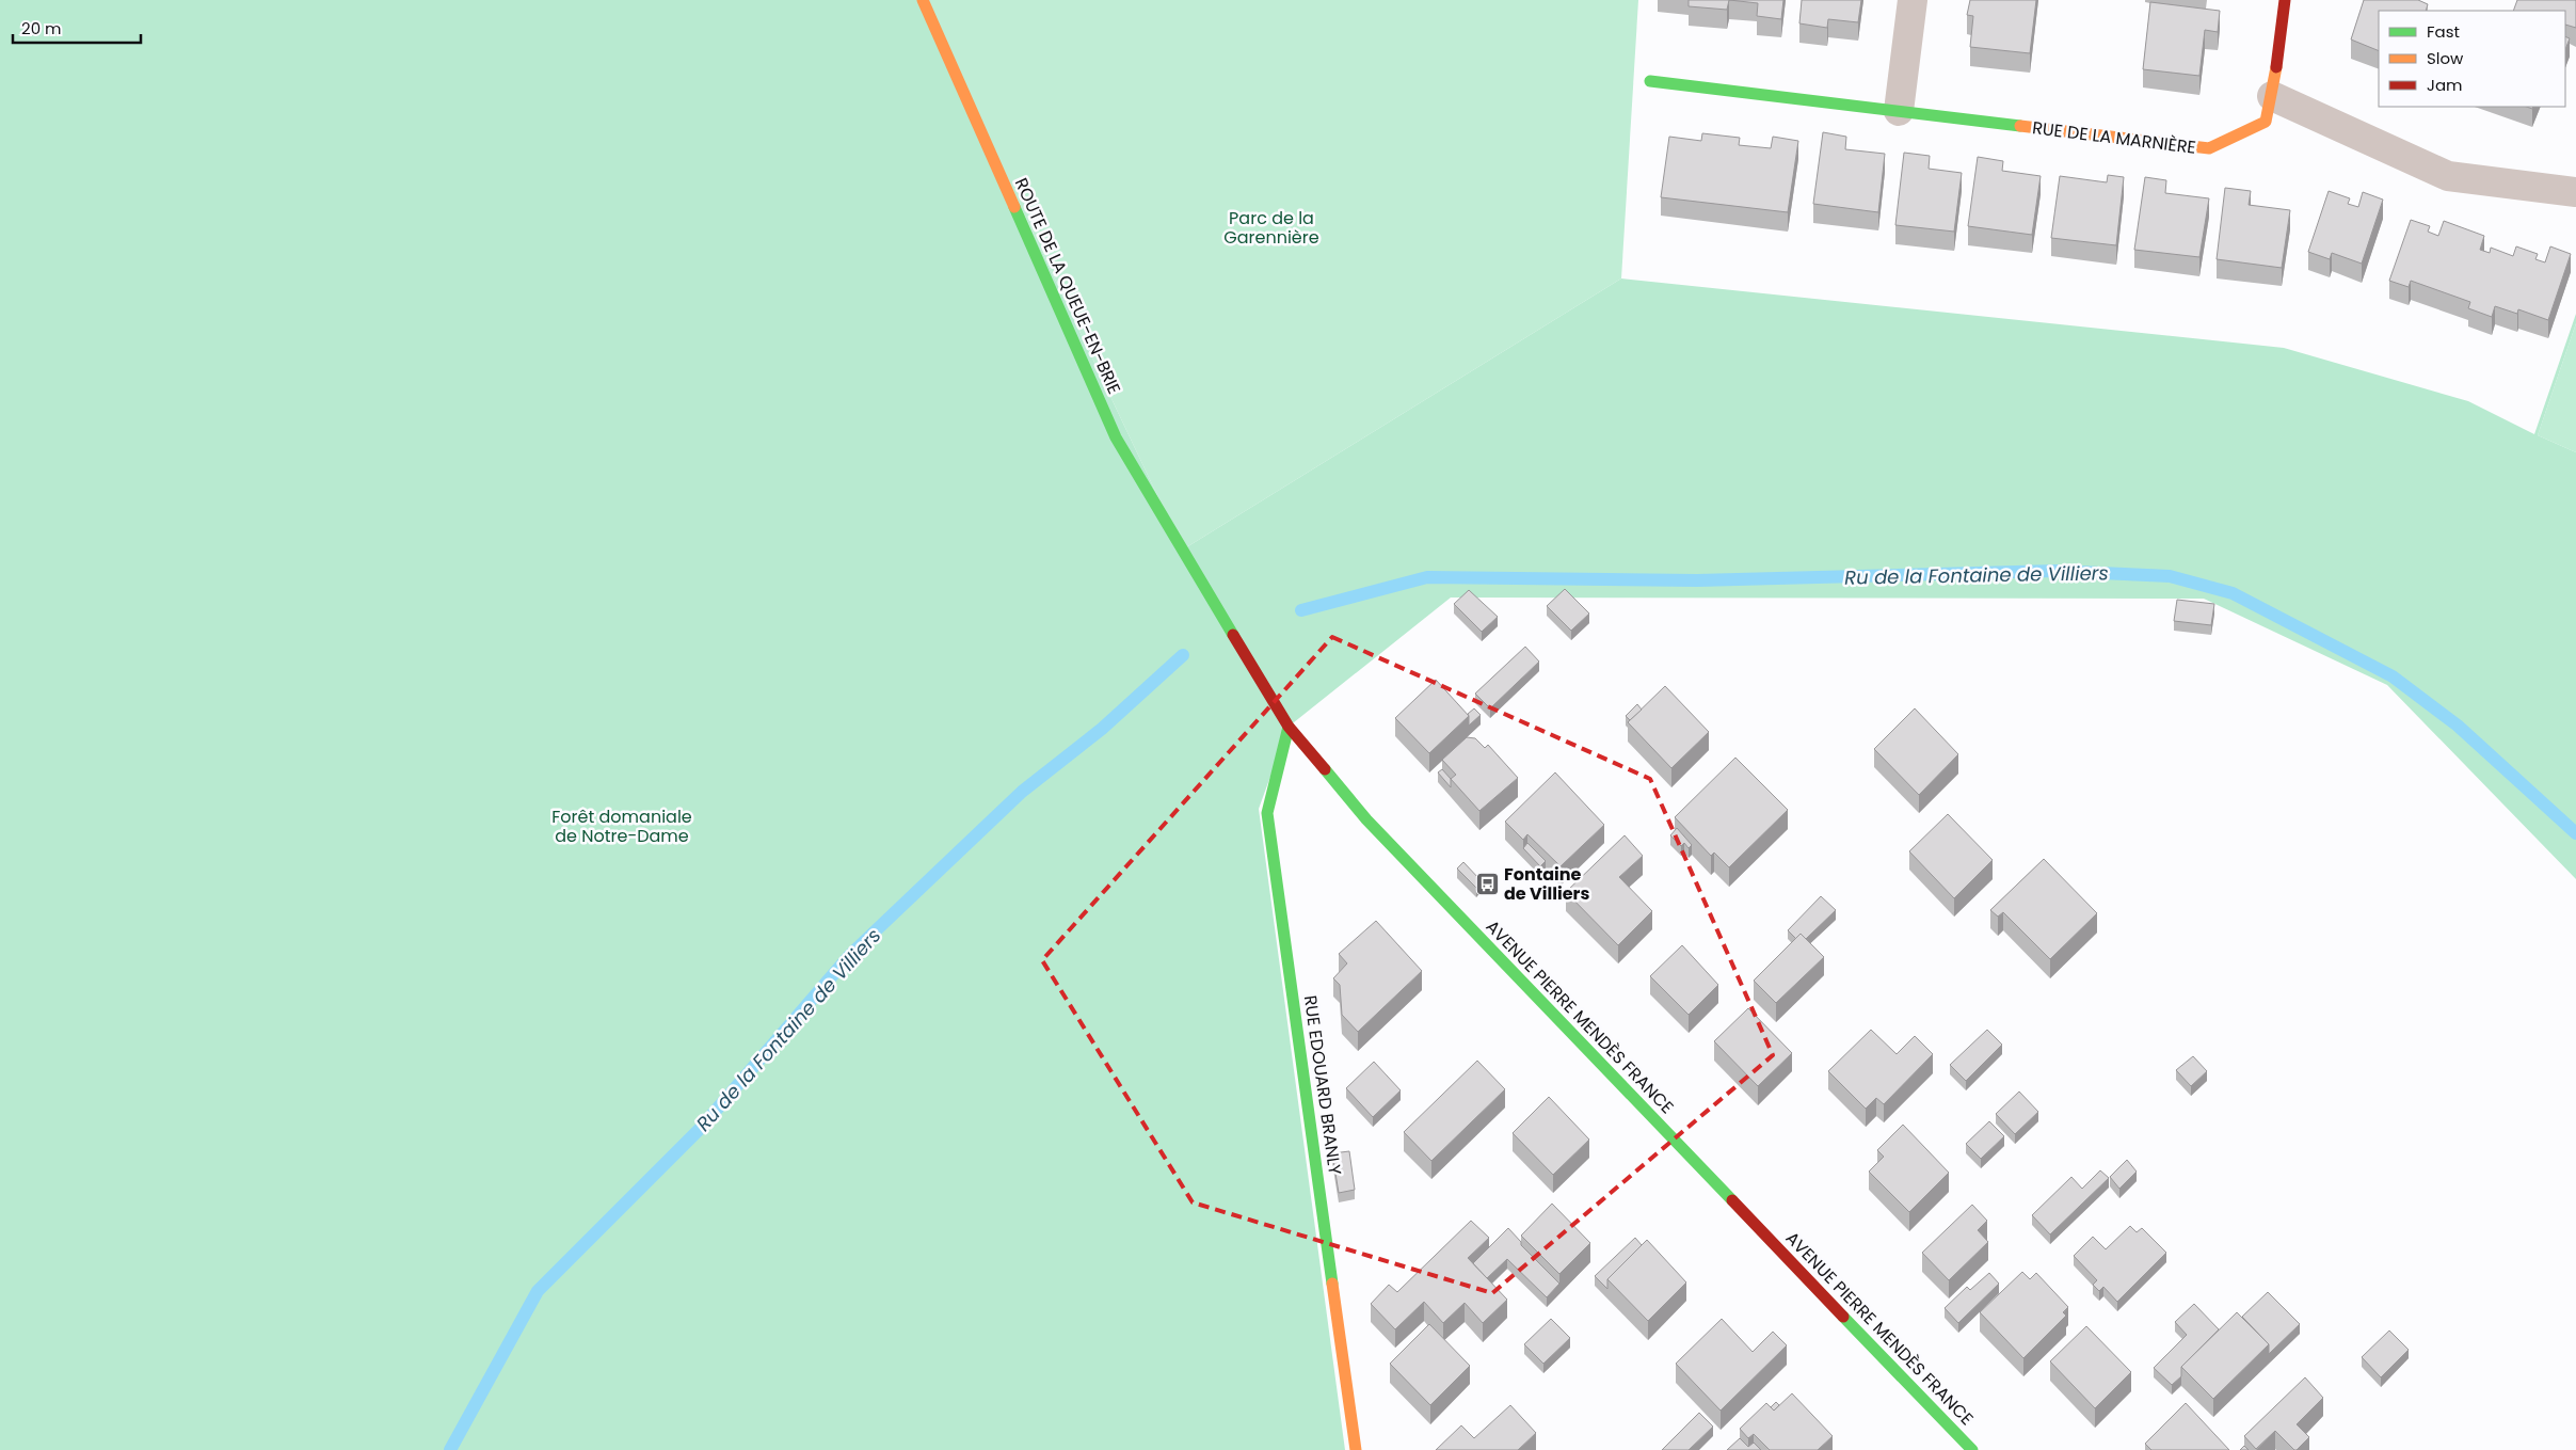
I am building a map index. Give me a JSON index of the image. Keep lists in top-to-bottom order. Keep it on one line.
{"streets":{"main road":["RUE DE LA MARNIÈRE","ROUTE DE LA QUEUE-EN-BRIE","AVENUE PIERRE MENDÈS FRANCE","RUE EDOUARD BRANLY"]},"crossings":[["ROUTE DE LA QUEUE-EN-BRIE","AVENUE PIERRE MENDÈS FRANCE"],["AVENUE PIERRE MENDÈS FRANCE","RUE EDOUARD BRANLY"]],"water":["Ru de la Fontaine de Villiers"],"parks":["Parc de la Garennière","Forêt domaniale de Notre-Dame"],"places":{"bus stop":["Fontaine de Villiers"]},"legend":["Fast","Slow","Jam"],"scale_bar":"20 m"}
